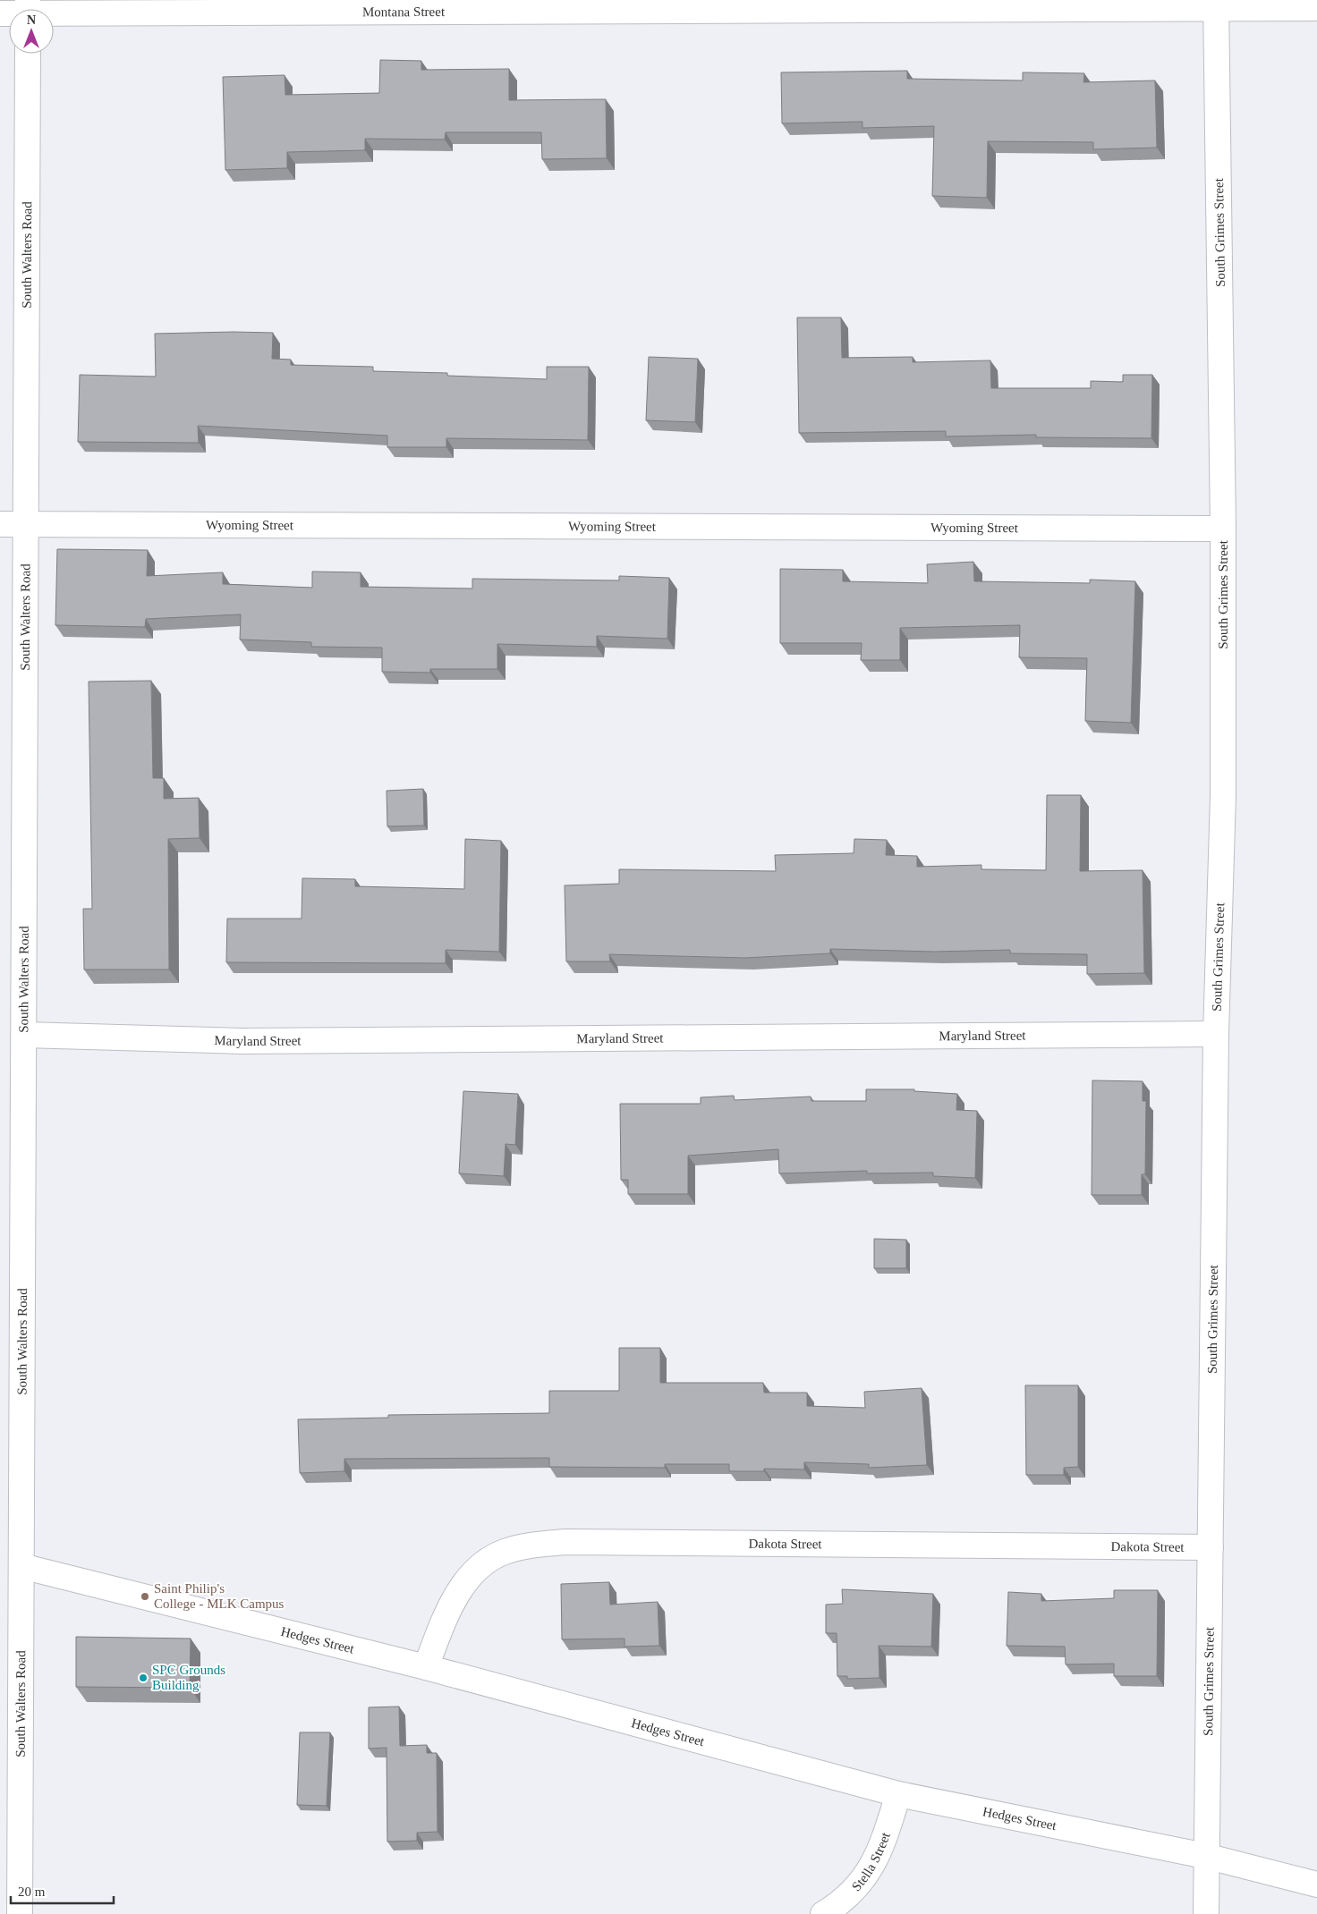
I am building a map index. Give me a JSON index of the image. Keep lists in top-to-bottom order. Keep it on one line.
{"streets":{"street":["Montana Street","South Grimes Street","South Walters Road","Wyoming Street","Maryland Street","Dakota Street","Hedges Street","Stella Street"]},"crossings":[["Montana Street","South Grimes Street"],["South Grimes Street","Wyoming Street"],["South Grimes Street","Maryland Street"],["South Grimes Street","Dakota Street"],["South Grimes Street","Hedges Street"],["South Walters Road","Wyoming Street"],["South Walters Road","Maryland Street"],["South Walters Road","Hedges Street"],["Dakota Street","Hedges Street"],["Hedges Street","Stella Street"]],"places":["Saint Philip's College - MLK Campus","SPC Grounds Building"],"scale_bar":"20 m","north":"top"}
